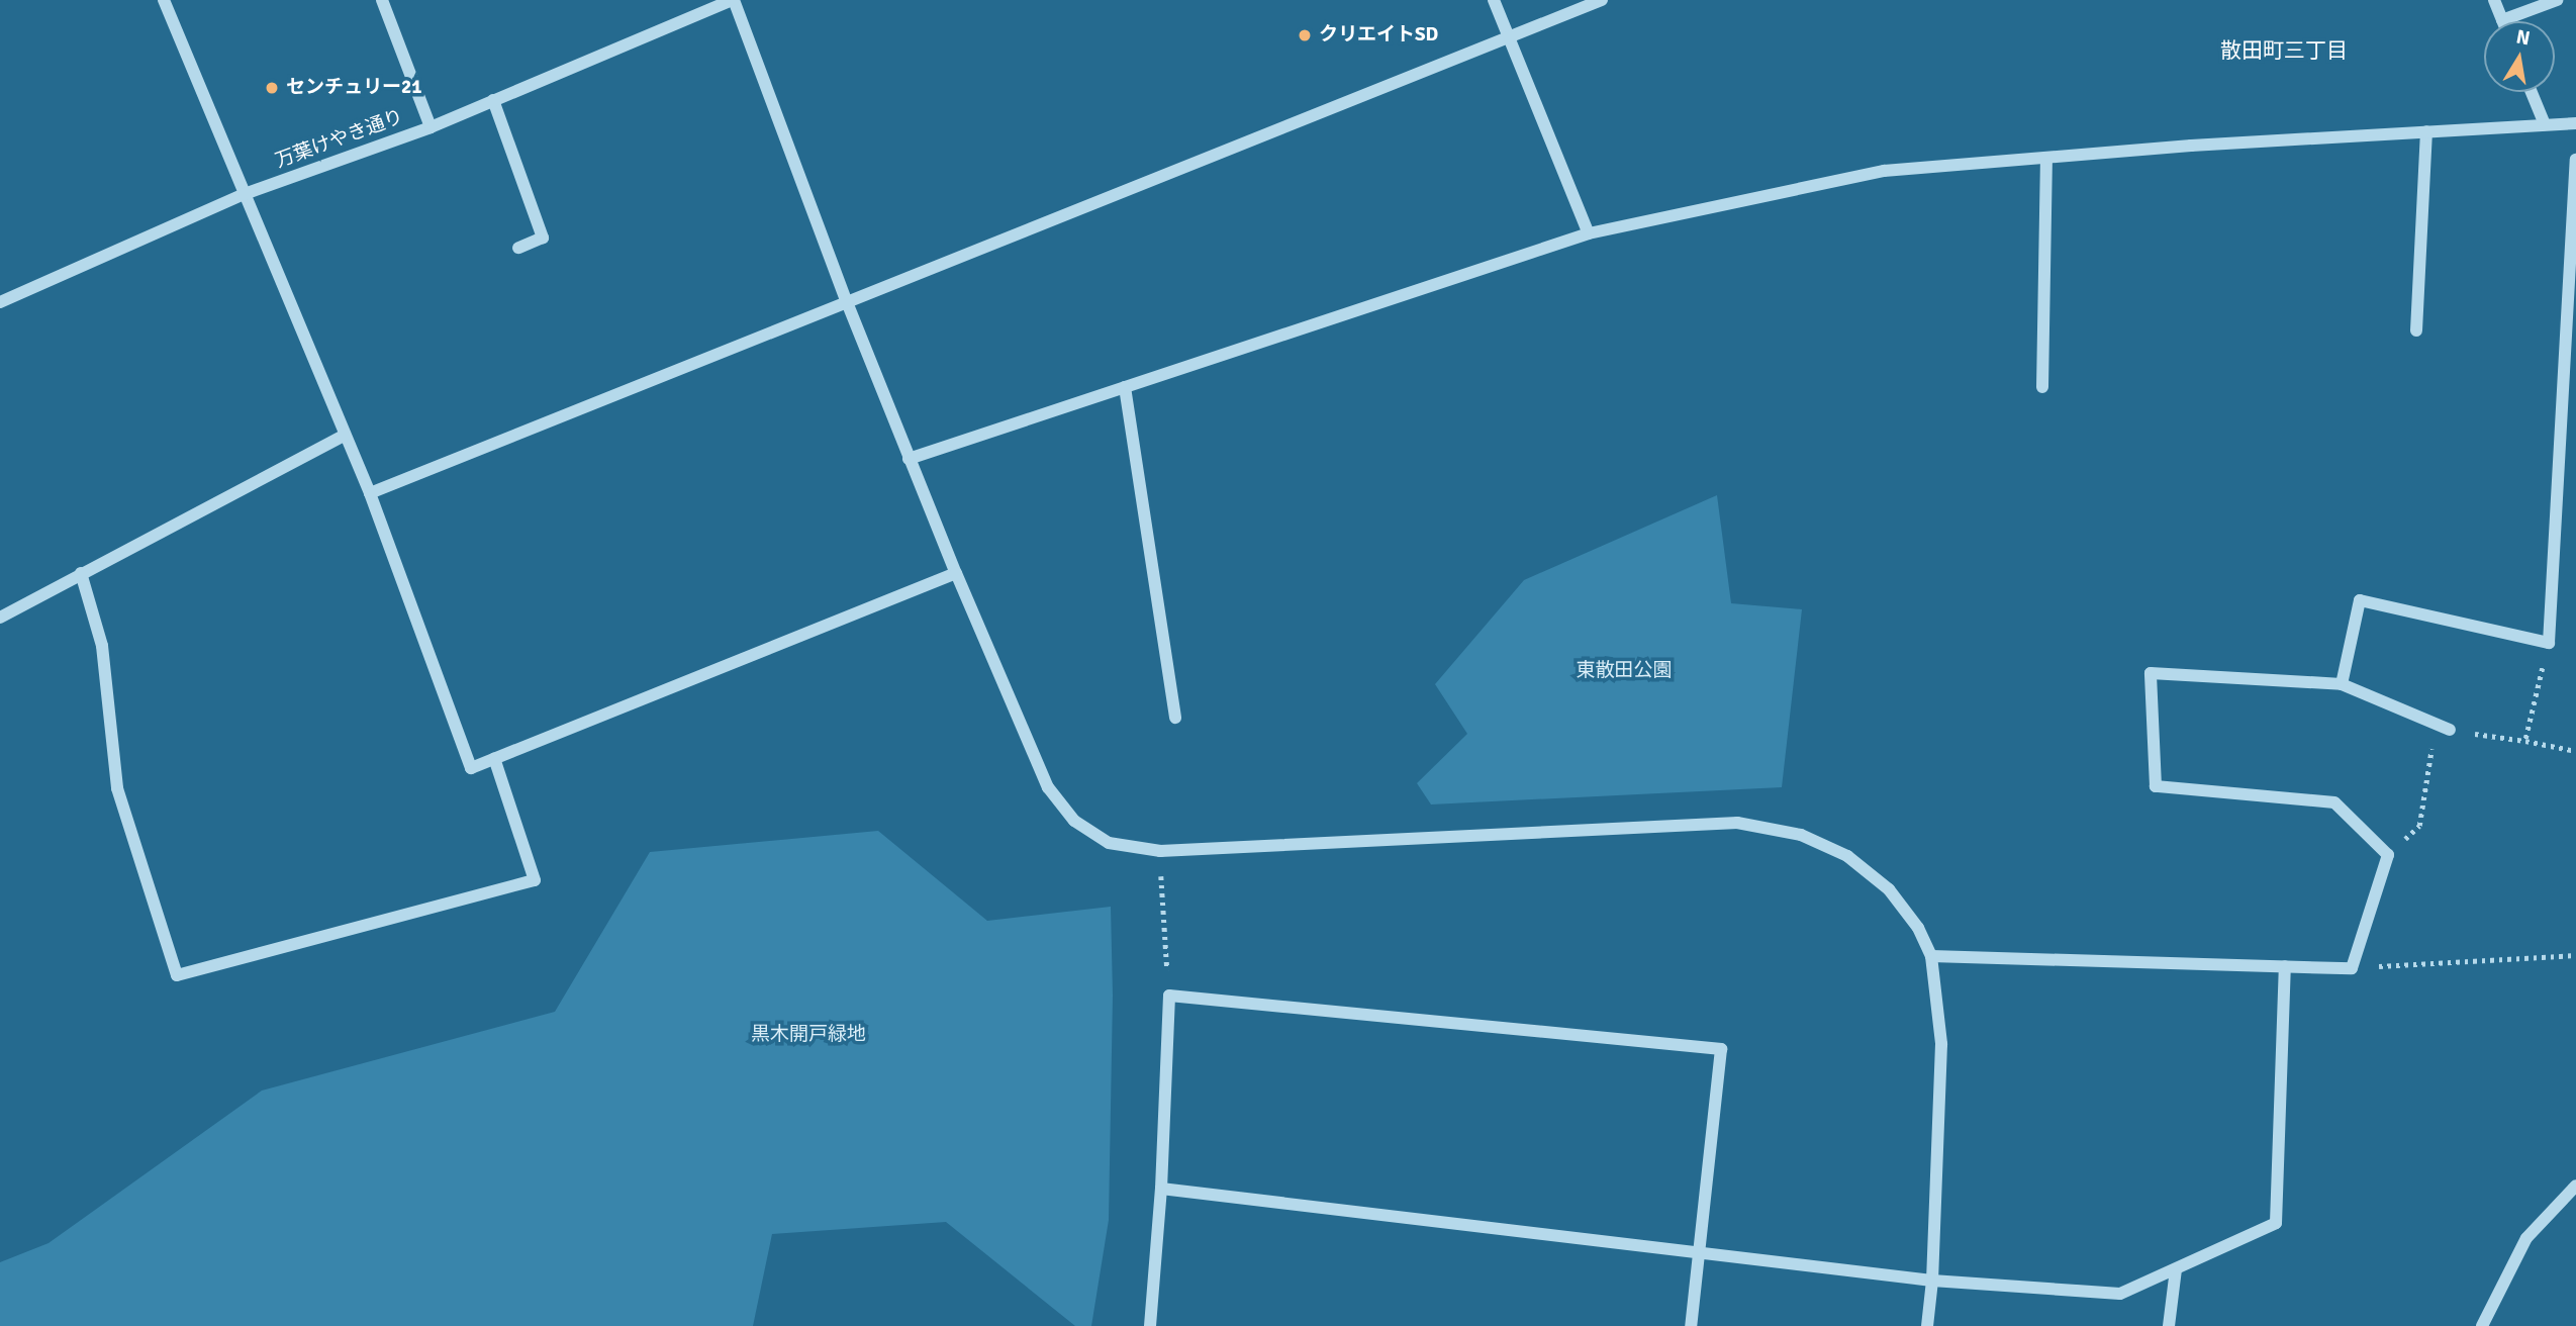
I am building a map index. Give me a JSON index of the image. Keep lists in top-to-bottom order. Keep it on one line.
{"streets":{"street":["万葉けやき通り"]},"districts":["散田町三丁目"],"parks":["東散田公園","黒木開戸緑地"],"places":["クリエイトSD","センチュリー21"],"north":"top"}
